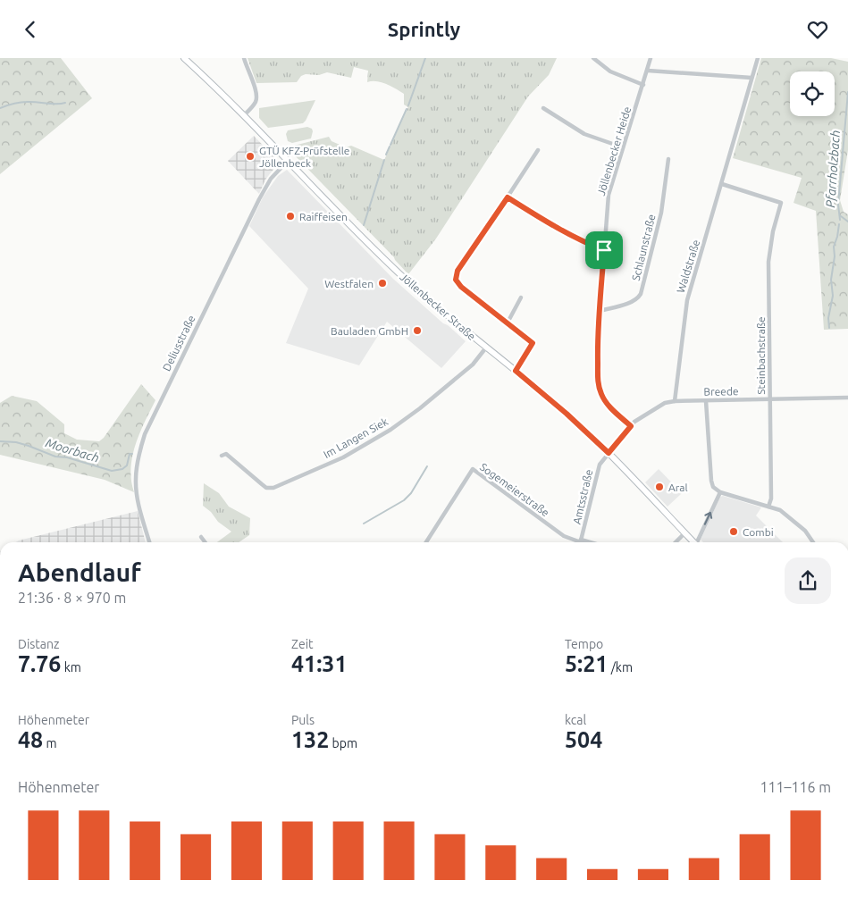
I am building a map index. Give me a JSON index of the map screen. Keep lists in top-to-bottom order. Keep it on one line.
{"streets":{"main road":["Jöllenbecker Straße"],"street":["Jöllenbecker Heide","Schlaunstraße","Waldstraße","Deliusstraße","Steinbachstraße","Breede","Im Langen Siek","Sogemeierstraße","Amtsstraße"]},"crossings":[["Jöllenbecker Heide","Schlaunstraße"],["Waldstraße","Steinbachstraße"],["Waldstraße","Breede"],["Jöllenbecker Straße","Deliusstraße"],["Jöllenbecker Straße","Im Langen Siek"],["Jöllenbecker Straße","Amtsstraße"],["Steinbachstraße","Breede"]],"water":["Pfarrholzbach","Moorbach"],"places":["GTÜ KFZ-Prüfstelle Jöllenbeck","Raiffeisen","Westfalen","Bauladen GmbH","Aral","Combi"],"page":{"header":"Sprintly","heading":["Abendlauf","21:36 · 8 × 970 m"],"stats":[["Distanz","7.76 km"],["Zeit","41:31"],["Tempo","5:21 /km"],["Höhenmeter","48 m"],["Puls","132 bpm"],["kcal","504"]],"chart":["Höhenmeter","111–116 m"]}}
